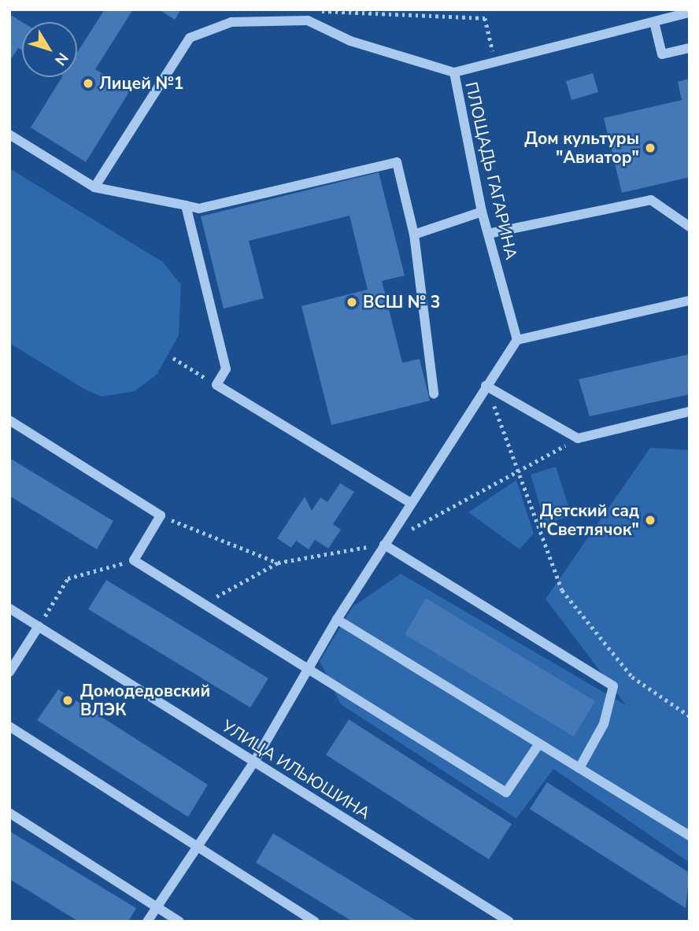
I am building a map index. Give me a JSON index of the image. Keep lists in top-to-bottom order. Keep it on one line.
{"streets":{"street":["ПЛОЩАДЬ ГАГАРИНА","УЛИЦА ИЛЬЮШИНА"]},"places":["Лицей №1","Дом культуры \"Авиатор\"","ВСШ № 3","Детский сад \"Светлячок\"","Домодедовский ВЛЭК"],"north":"bottom right"}
